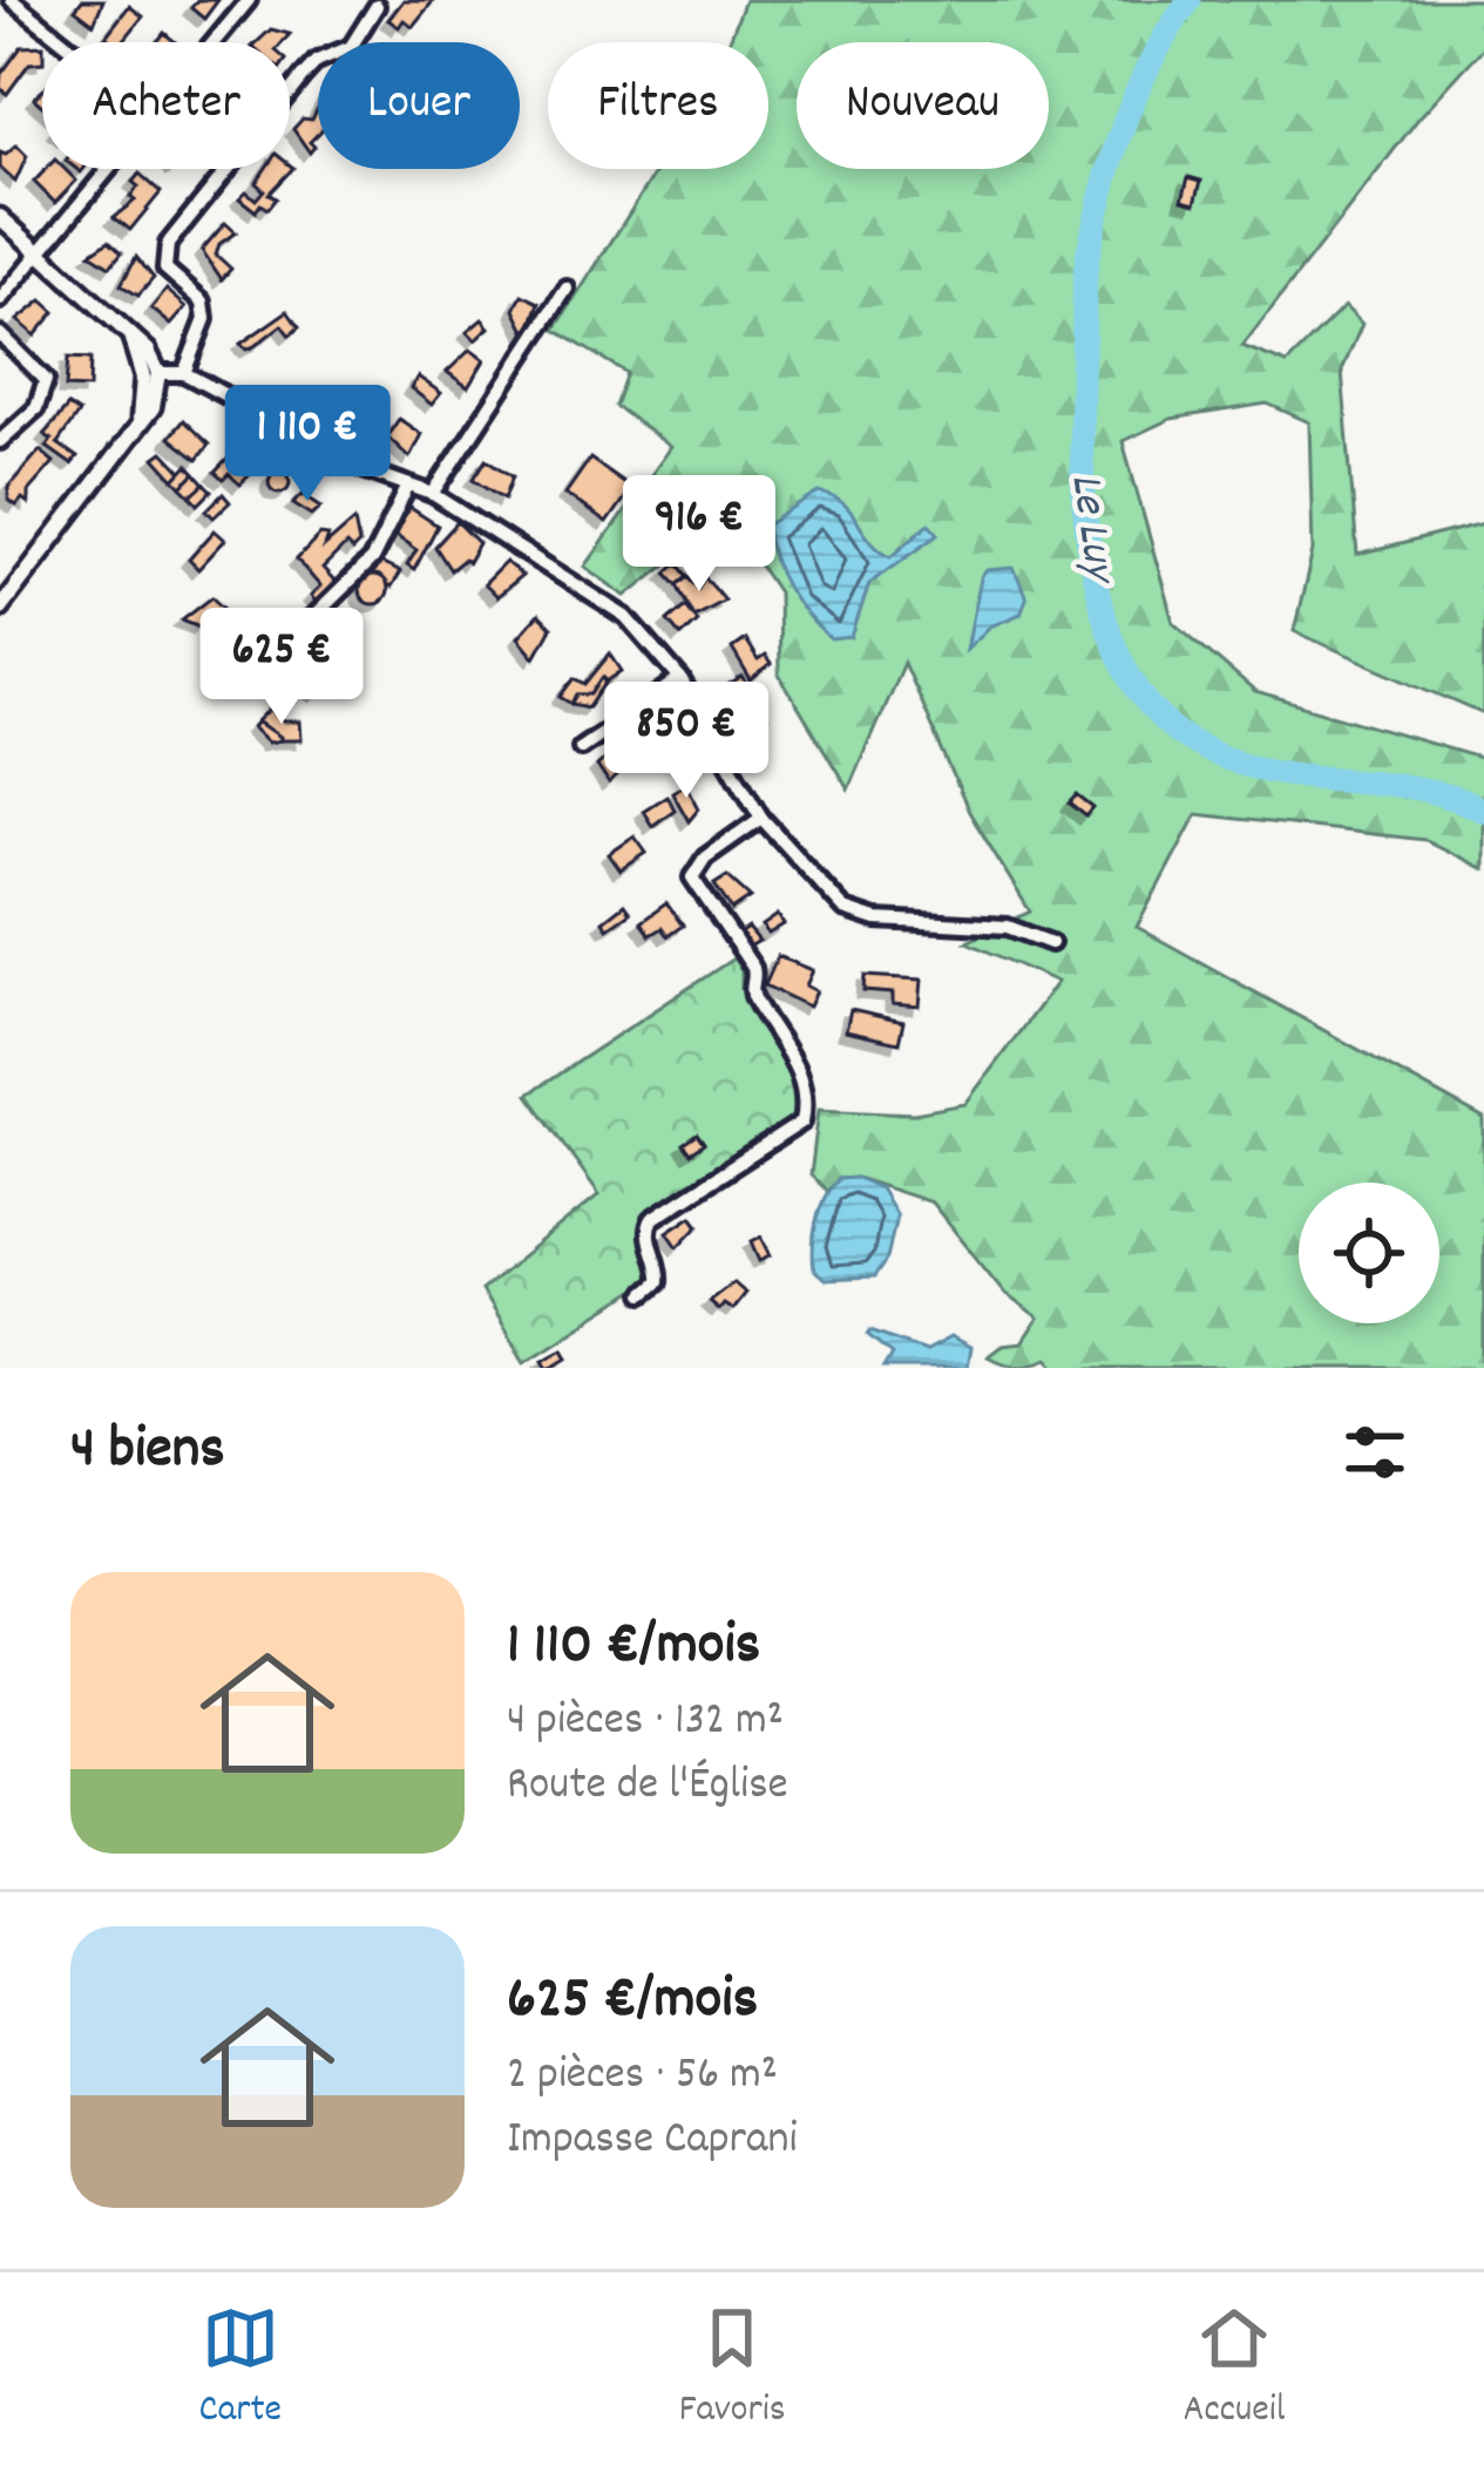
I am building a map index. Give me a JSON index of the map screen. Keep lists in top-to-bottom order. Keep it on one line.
{"water":["Le Luy"],"page":{"chip":["Acheter","Louer","Filtres","Nouveau"],"price":["1 110 €","916 €","625 €","850 €"],"heading":"4 biens","list":[{"name":"1 110 €/mois","note":"4 pièces · 132 m² · Route de l'Église"},{"name":"625 €/mois","note":"2 pièces · 56 m² · Impasse Caprani"}],"tabs":["Carte","Favoris","Accueil"]}}
